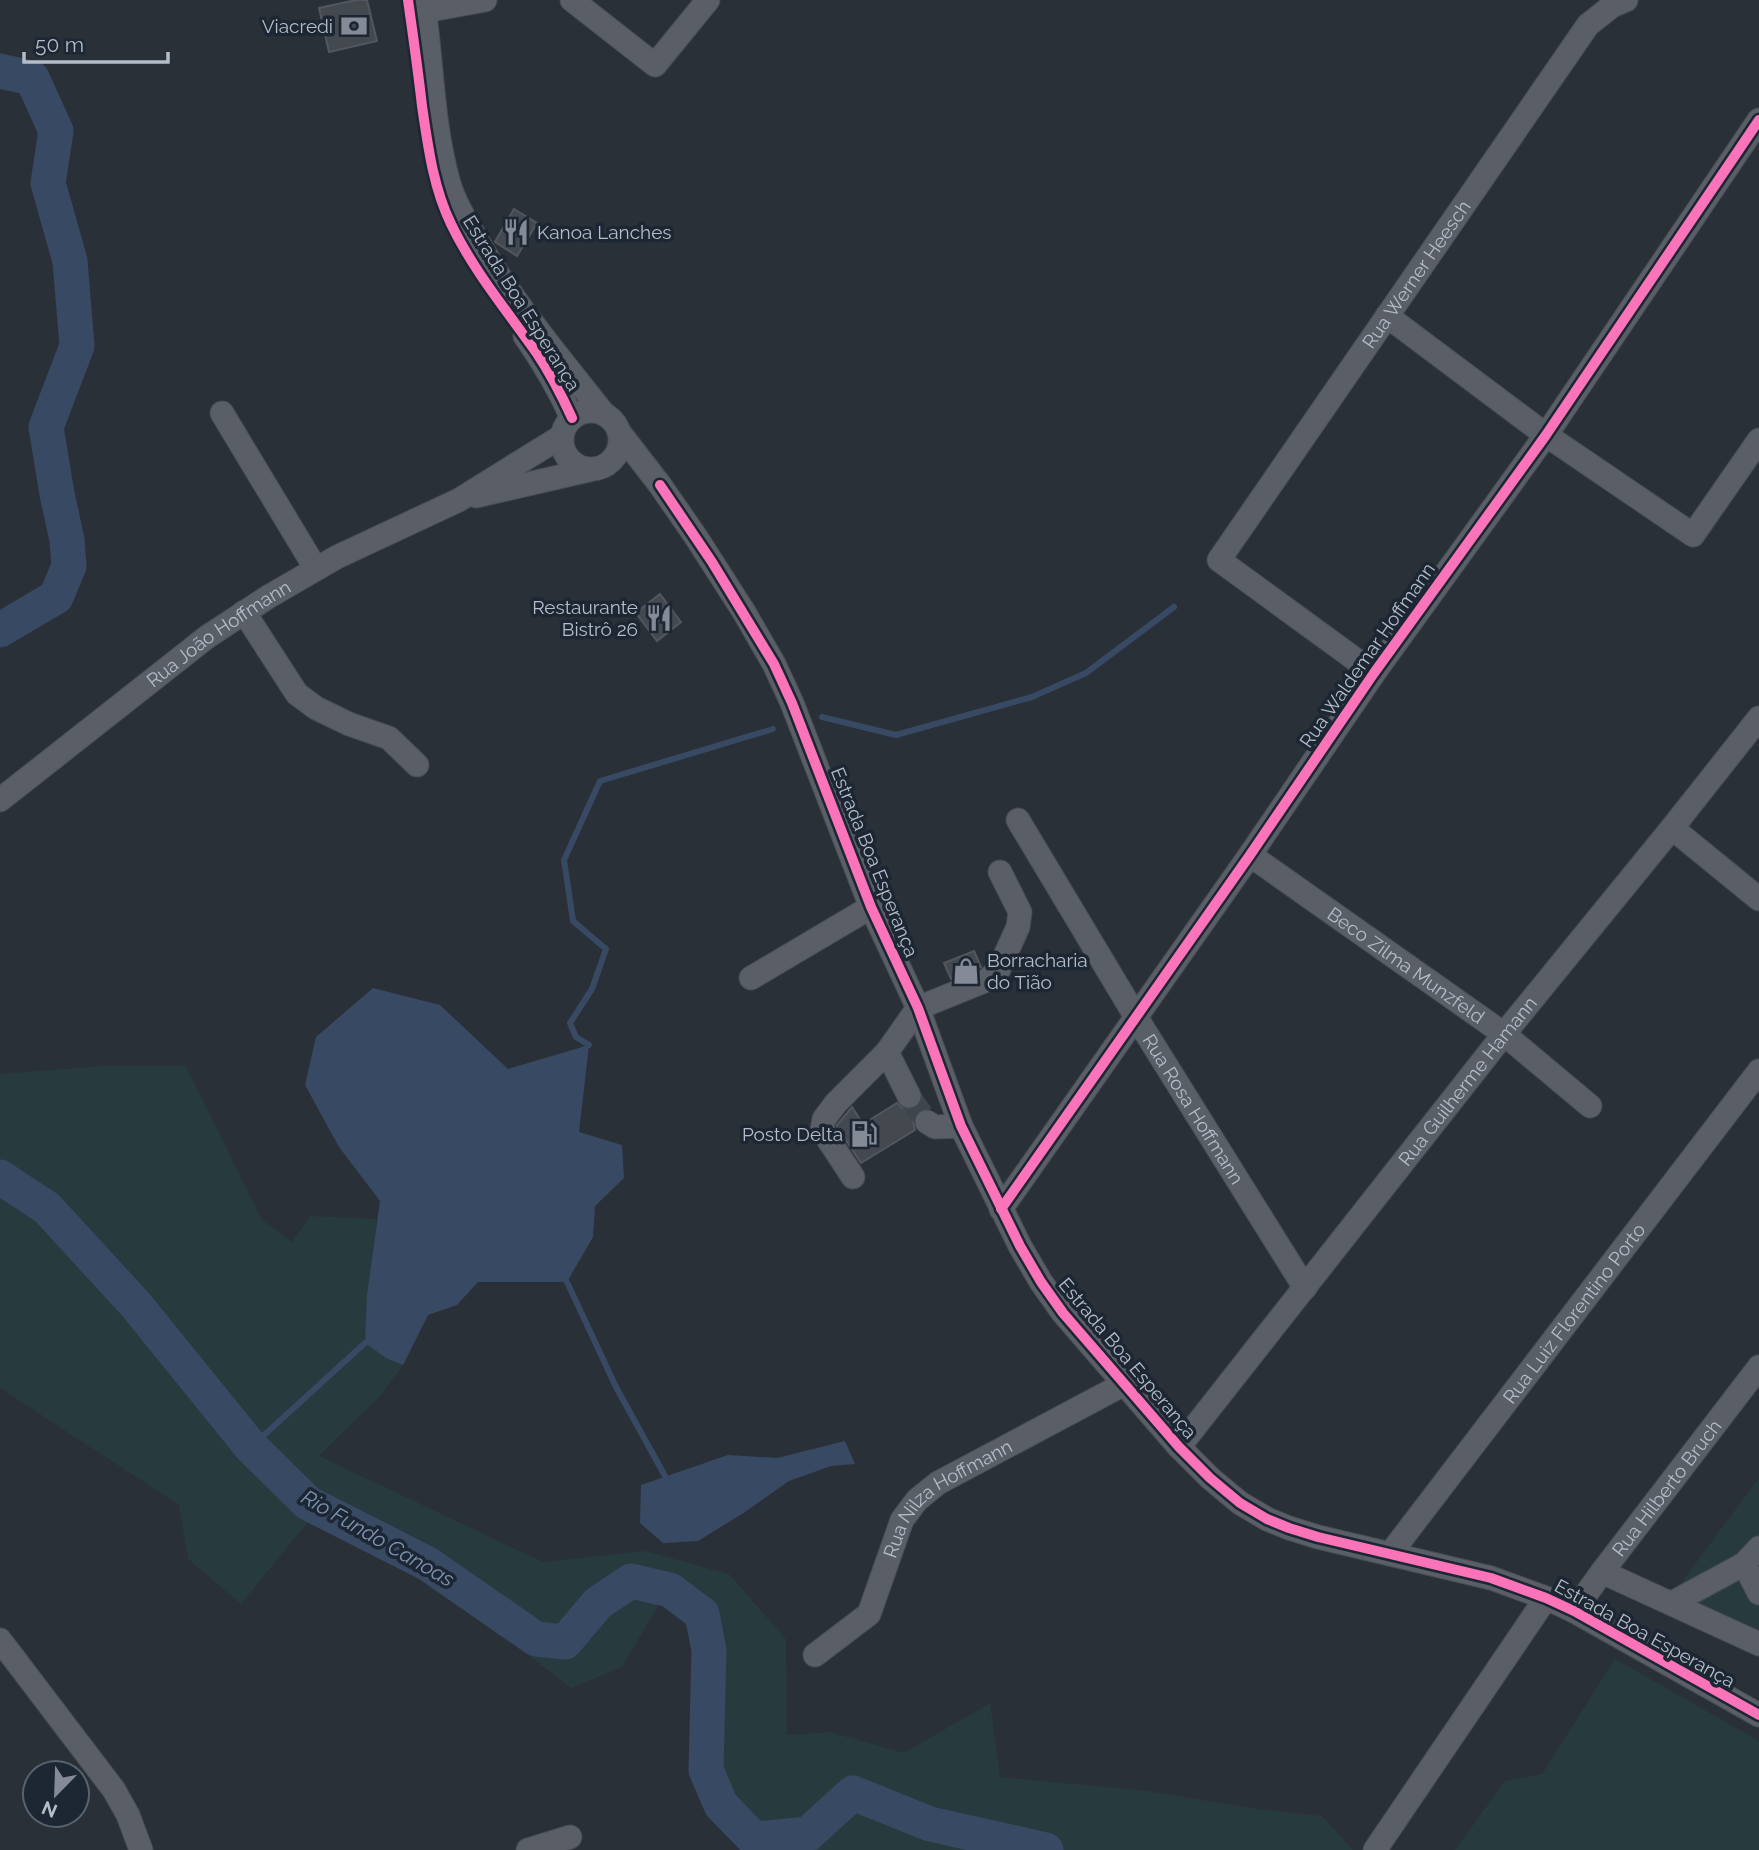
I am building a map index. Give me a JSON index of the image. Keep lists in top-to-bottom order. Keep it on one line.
{"streets":{"street":["Rua Werner Heesch","Estrada Boa Esperança","Rua João Hoffmann","Rua Waldemar Hoffmann","Beco Zilma Munzfeld","Rua Guilherme Hamann","Rua Rosa Hoffmann","Rua Luiz Florentino Porto","Rua Hilberto Bruch","Rua Nilza Hoffmann"]},"crossings":[["Rua Werner Heesch","Rua Waldemar Hoffmann"],["Estrada Boa Esperança","Rua João Hoffmann"],["Estrada Boa Esperança","Rua Waldemar Hoffmann"],["Estrada Boa Esperança","Rua Guilherme Hamann"],["Estrada Boa Esperança","Rua Luiz Florentino Porto"],["Estrada Boa Esperança","Rua Hilberto Bruch"],["Estrada Boa Esperança","Rua Nilza Hoffmann"],["Rua Waldemar Hoffmann","Beco Zilma Munzfeld"],["Rua Waldemar Hoffmann","Rua Rosa Hoffmann"],["Beco Zilma Munzfeld","Rua Guilherme Hamann"],["Rua Guilherme Hamann","Rua Rosa Hoffmann"]],"water":["Rio Fundo Canoas"],"places":{"bank":["Viacredi"],"restaurant":["Kanoa Lanches","Restaurante Bistrô 26"],"shop":["Borracharia do Tião"],"fuel station":["Posto Delta"]},"scale_bar":"50 m","north":"bottom left"}
